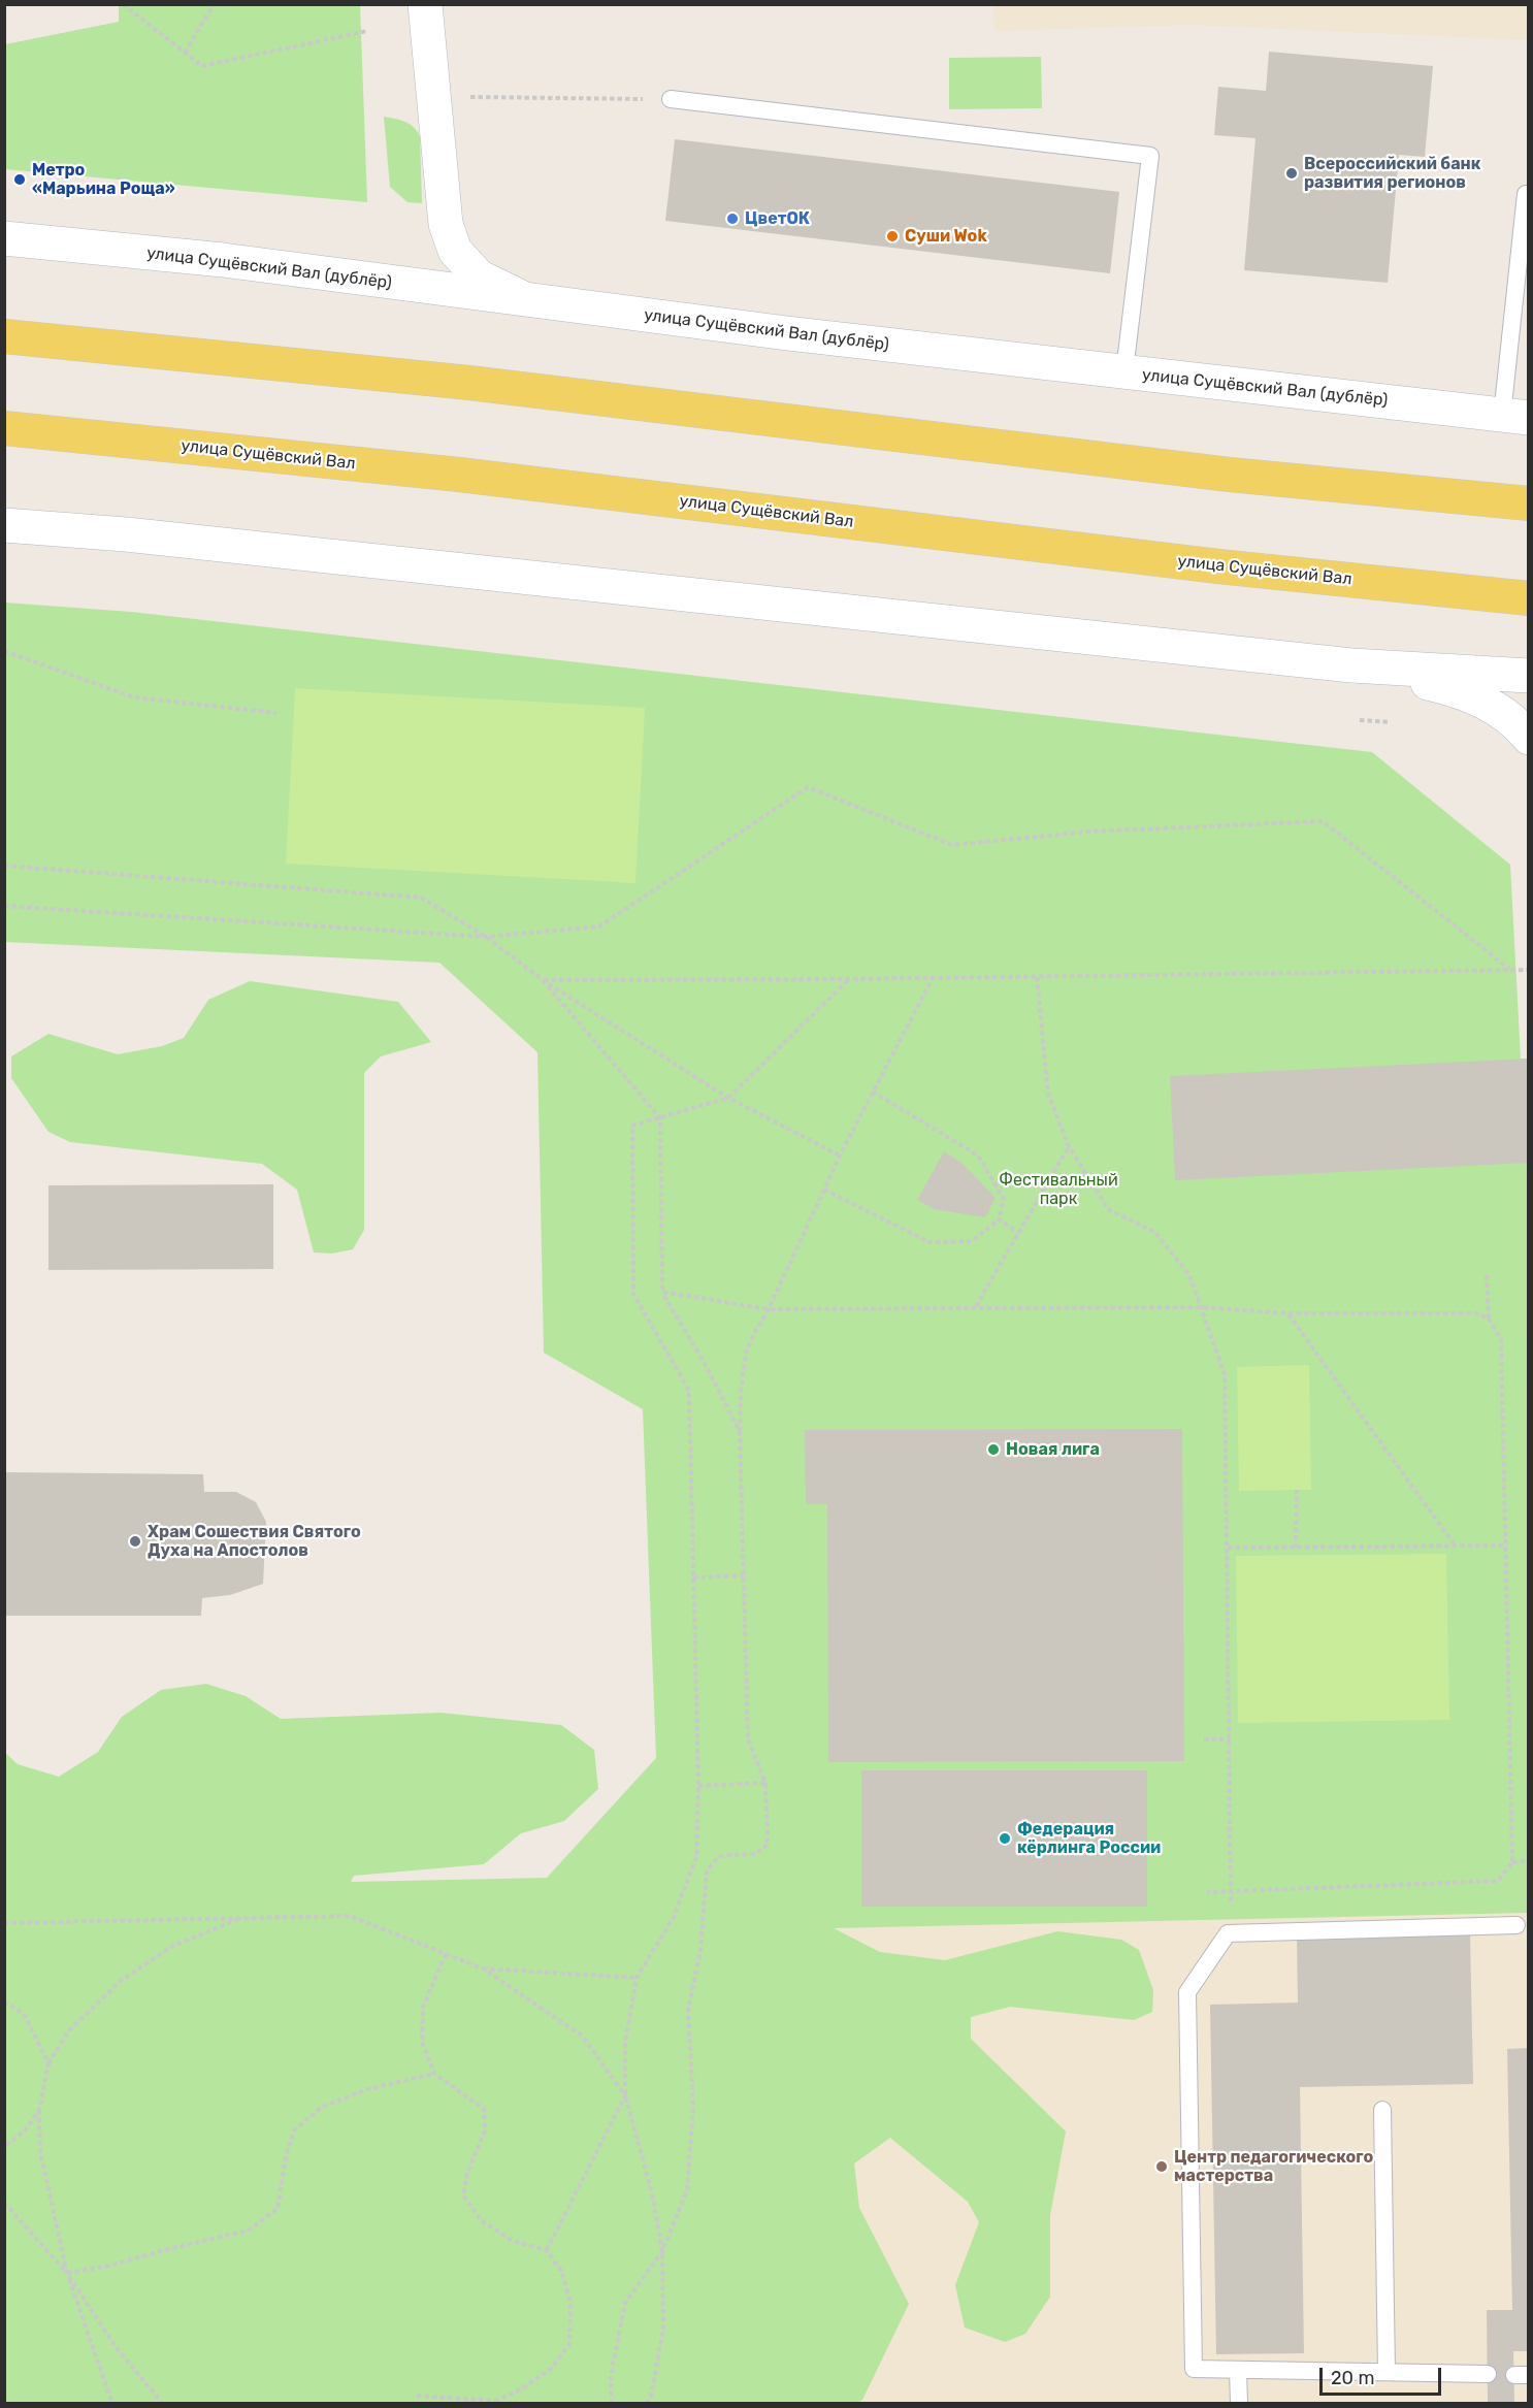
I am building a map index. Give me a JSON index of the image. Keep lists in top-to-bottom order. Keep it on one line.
{"streets":{"main road":["улица Сущёвский Вал (дублёр)","улица Сущёвский Вал"]},"parks":["Фестивальный парк"],"places":["Всероссийский банк развития регионов","Метро «Марьина Роща»","ЦветОК","Суши Wok","Новая лига","Храм Сошествия Святого Духа на Апостолов","Федерация кёрлинга России","Центр педагогического мастерства"],"scale_bar":"20 m"}
